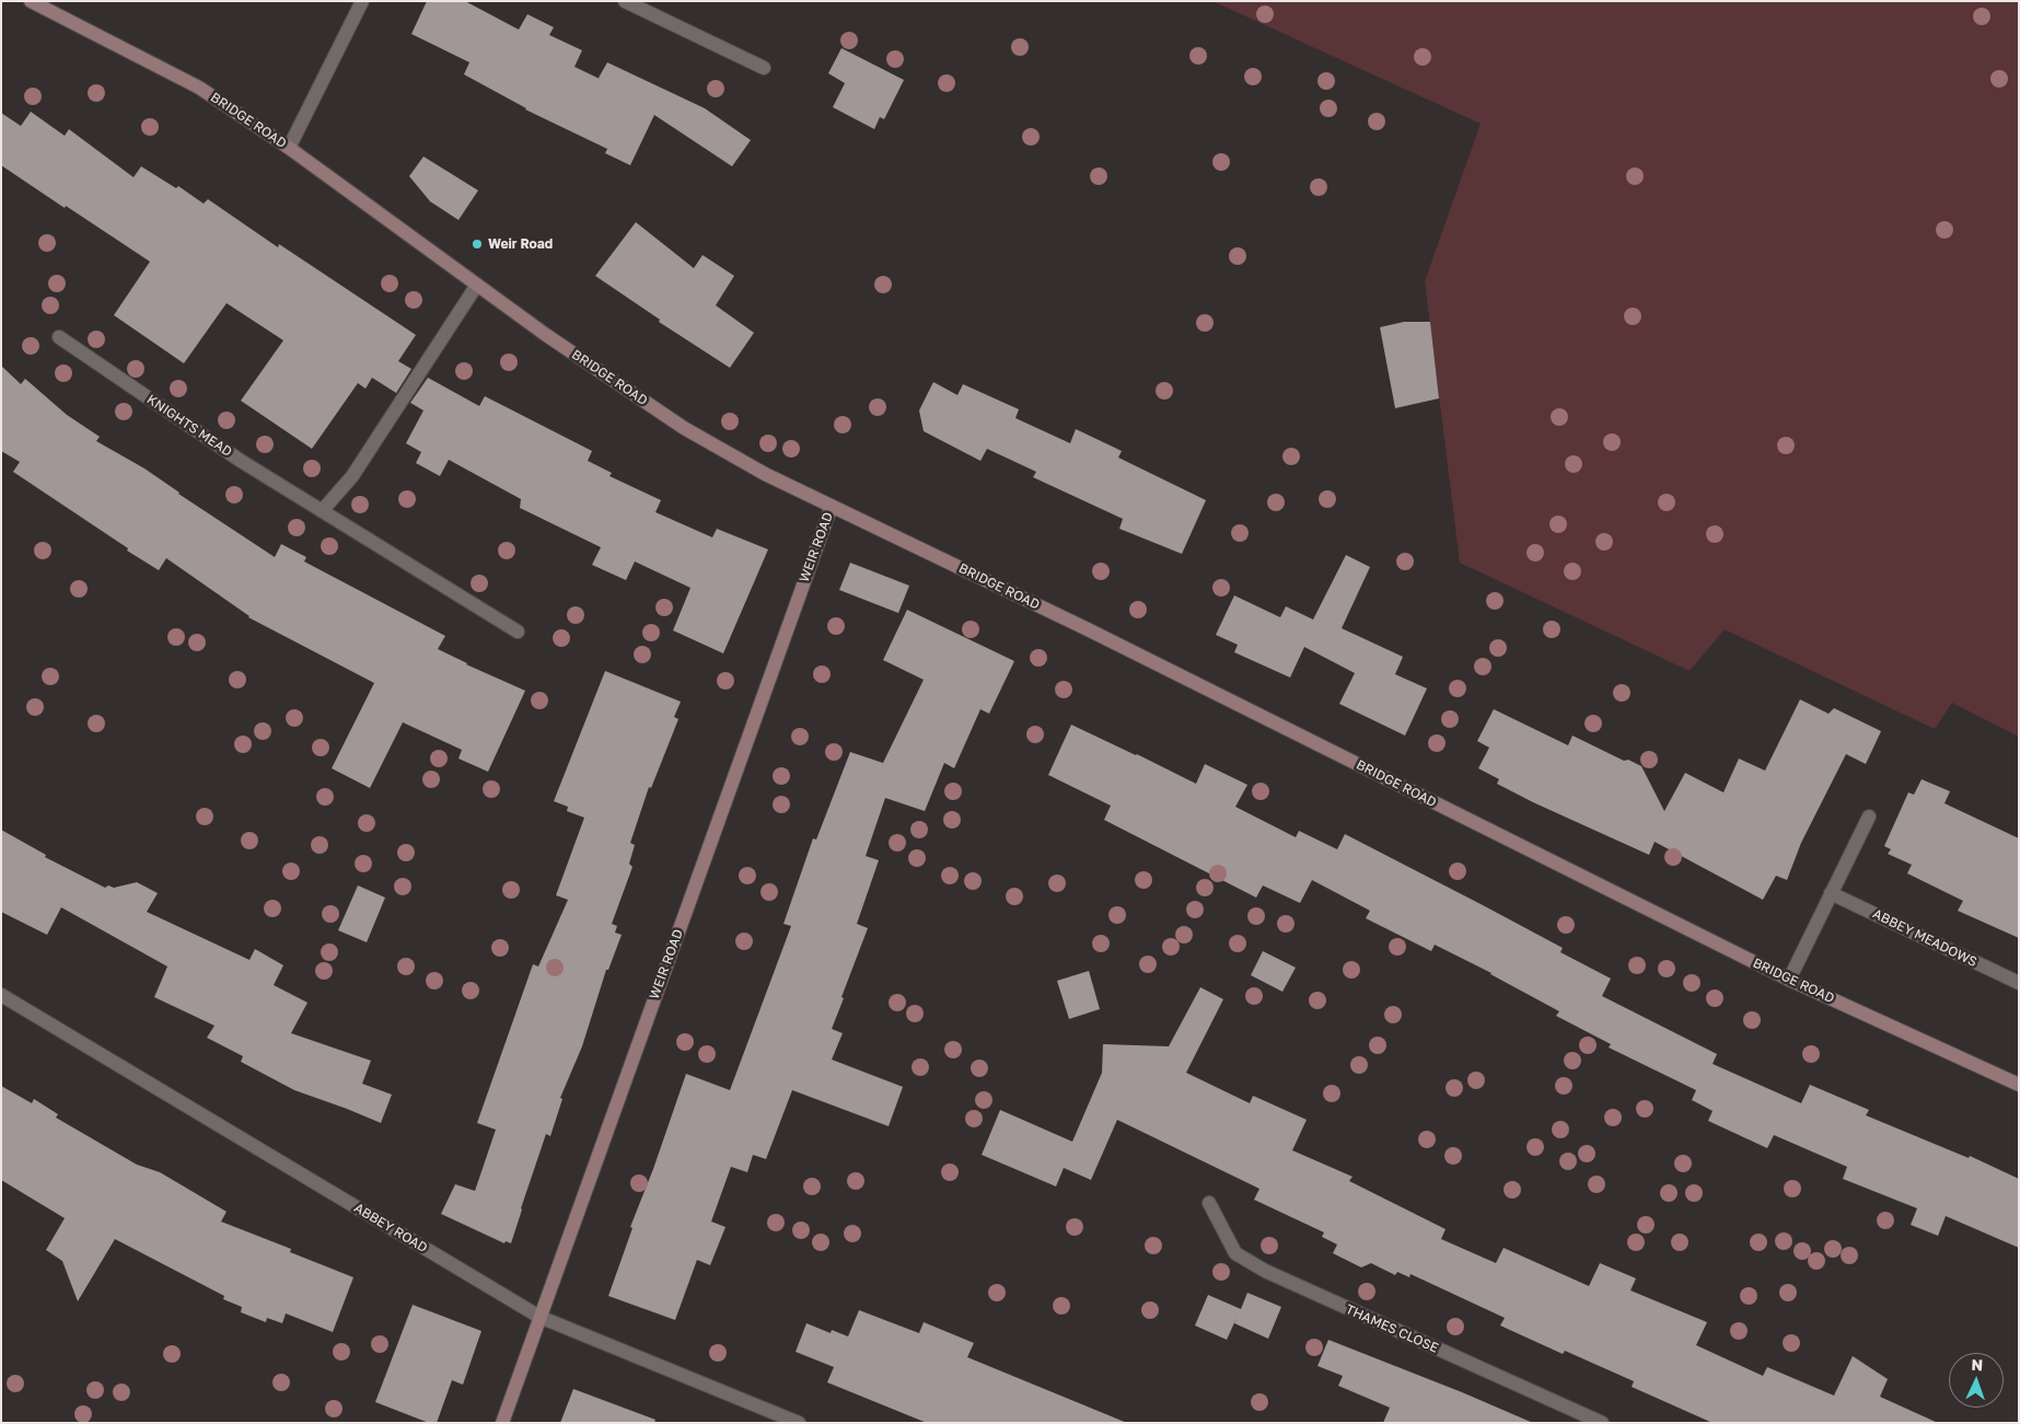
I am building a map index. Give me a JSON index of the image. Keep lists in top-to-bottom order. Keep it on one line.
{"streets":{"main road":["BRIDGE ROAD","WEIR ROAD"],"street":["KNIGHTS MEAD","ABBEY MEADOWS","ABBEY ROAD","THAMES CLOSE"]},"crossings":[["BRIDGE ROAD","WEIR ROAD"],["WEIR ROAD","ABBEY ROAD"]],"places":["Weir Road"],"north":"top"}
